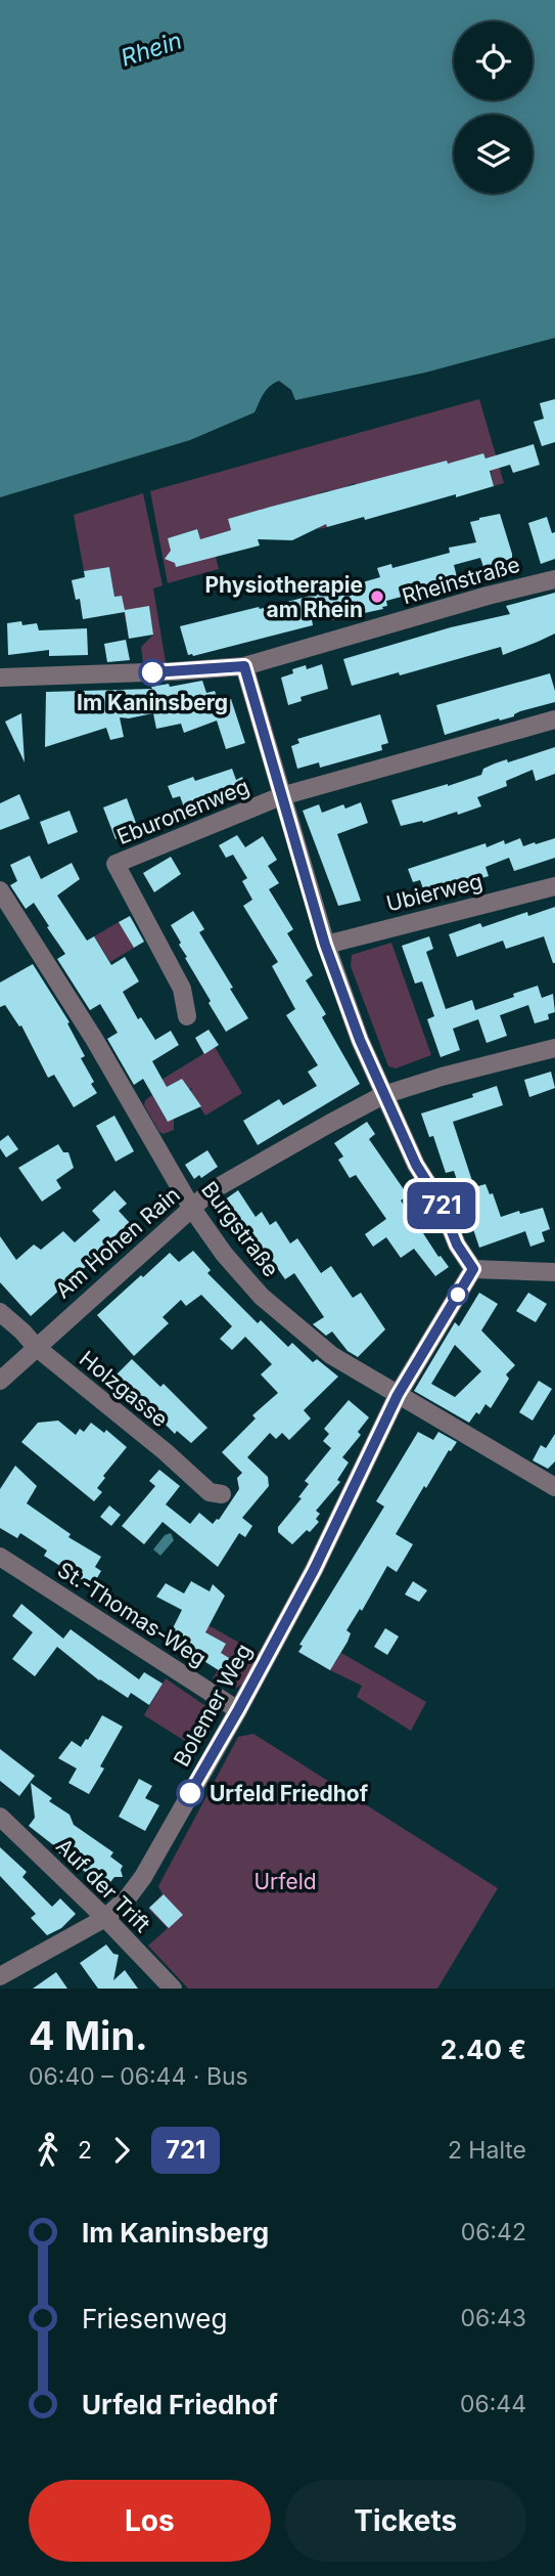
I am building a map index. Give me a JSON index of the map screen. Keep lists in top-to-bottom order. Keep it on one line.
{"streets":{"street":["Rheinstraße","Eburonenweg","Ubierweg","Burgstraße","Am Hohen Rain","Holzgasse","St.-Thomas-Weg","Bolemer Weg","Auf der Trift"]},"crossings":[["Burgstraße","Am Hohen Rain"],["Burgstraße","Bolemer Weg"],["Am Hohen Rain","Holzgasse"],["St.-Thomas-Weg","Bolemer Weg"],["Bolemer Weg","Auf der Trift"]],"water":["Rhein"],"parks":["Urfeld"],"places":["Physiotherapie am Rhein","Im Kaninsberg","Urfeld Friedhof"],"lines":["bus line 721"],"page":{"on_map":"721","heading":["4 Min.","06:40 – 06:44 · Bus","2.40 €"],"legs":["2","721","2 Halte"],"list":[{"name":"Im Kaninsberg","value":"06:42"},{"name":"Friesenweg","value":"06:43"},{"name":"Urfeld Friedhof","value":"06:44"}],"buttons":["Los","Tickets"]}}
